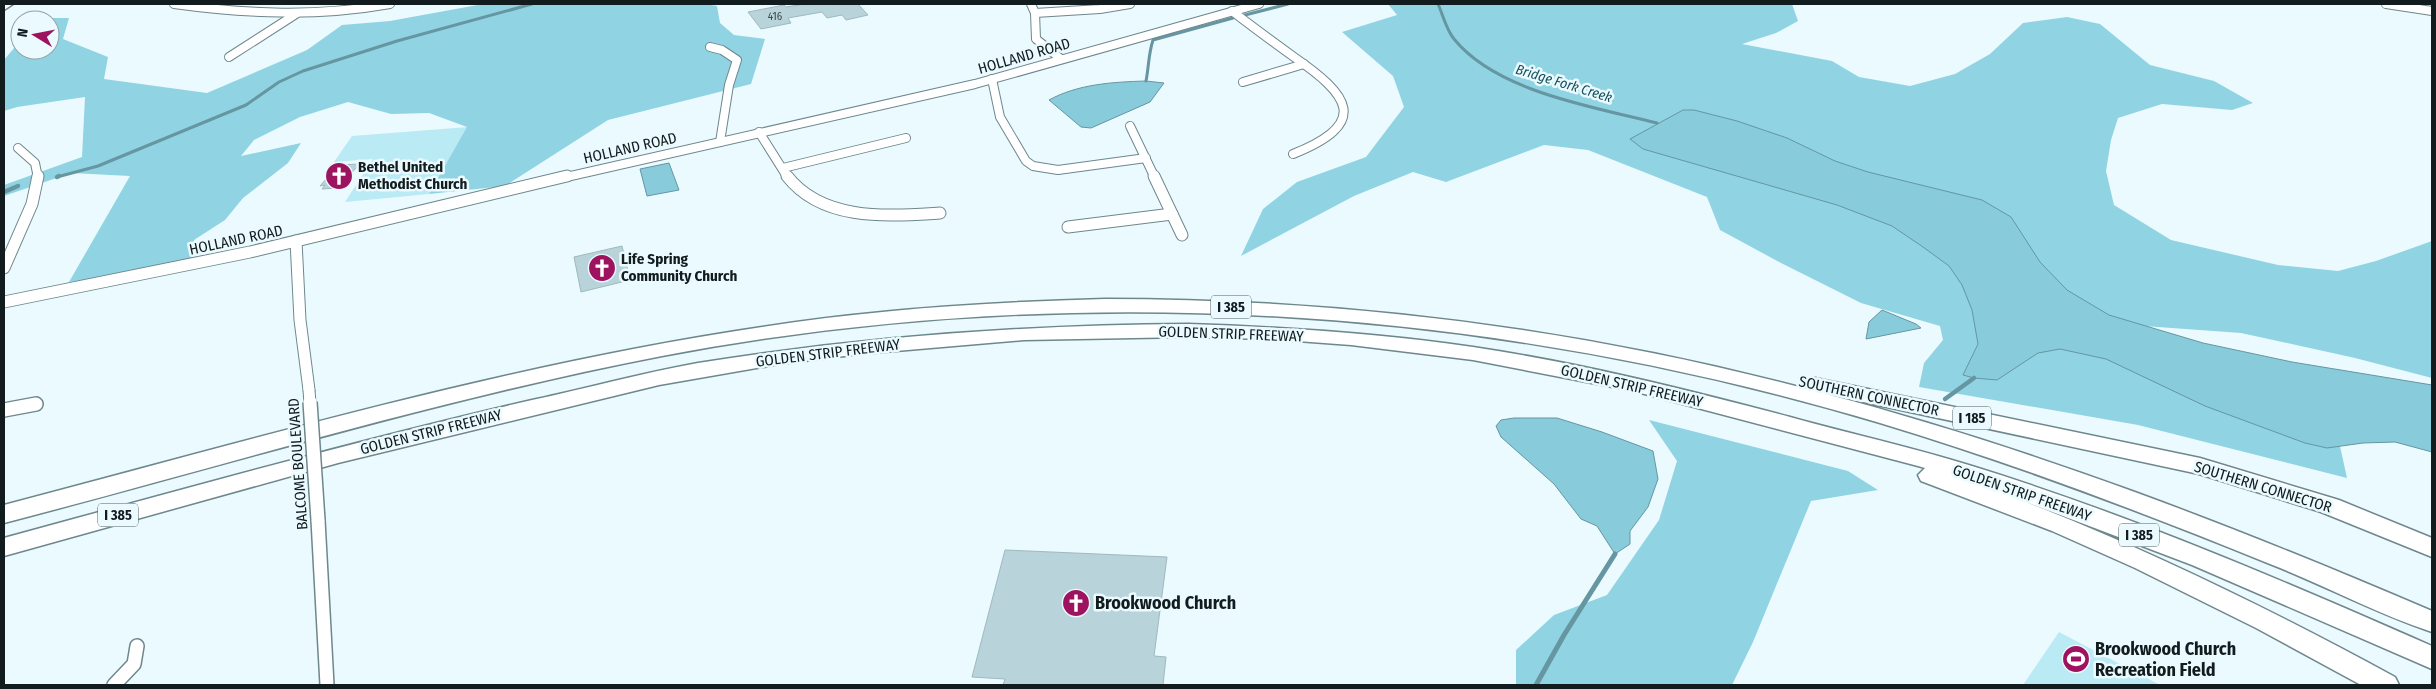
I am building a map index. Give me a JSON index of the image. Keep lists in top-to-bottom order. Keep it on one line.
{"streets":{"highway":["I 385","GOLDEN STRIP FREEWAY","SOUTHERN CONNECTOR","I 185"],"street":["HOLLAND ROAD","BALCOME BOULEVARD"]},"crossings":[["HOLLAND ROAD","BALCOME BOULEVARD"],["GOLDEN STRIP FREEWAY","SOUTHERN CONNECTOR"]],"water":["Bridge Fork Creek"],"places":{"church":["Bethel United Methodist Church","Life Spring Community Church","Brookwood Church"],"sports":["Brookwood Church Recreation Field"]},"house_numbers":["416"],"north":"left"}
